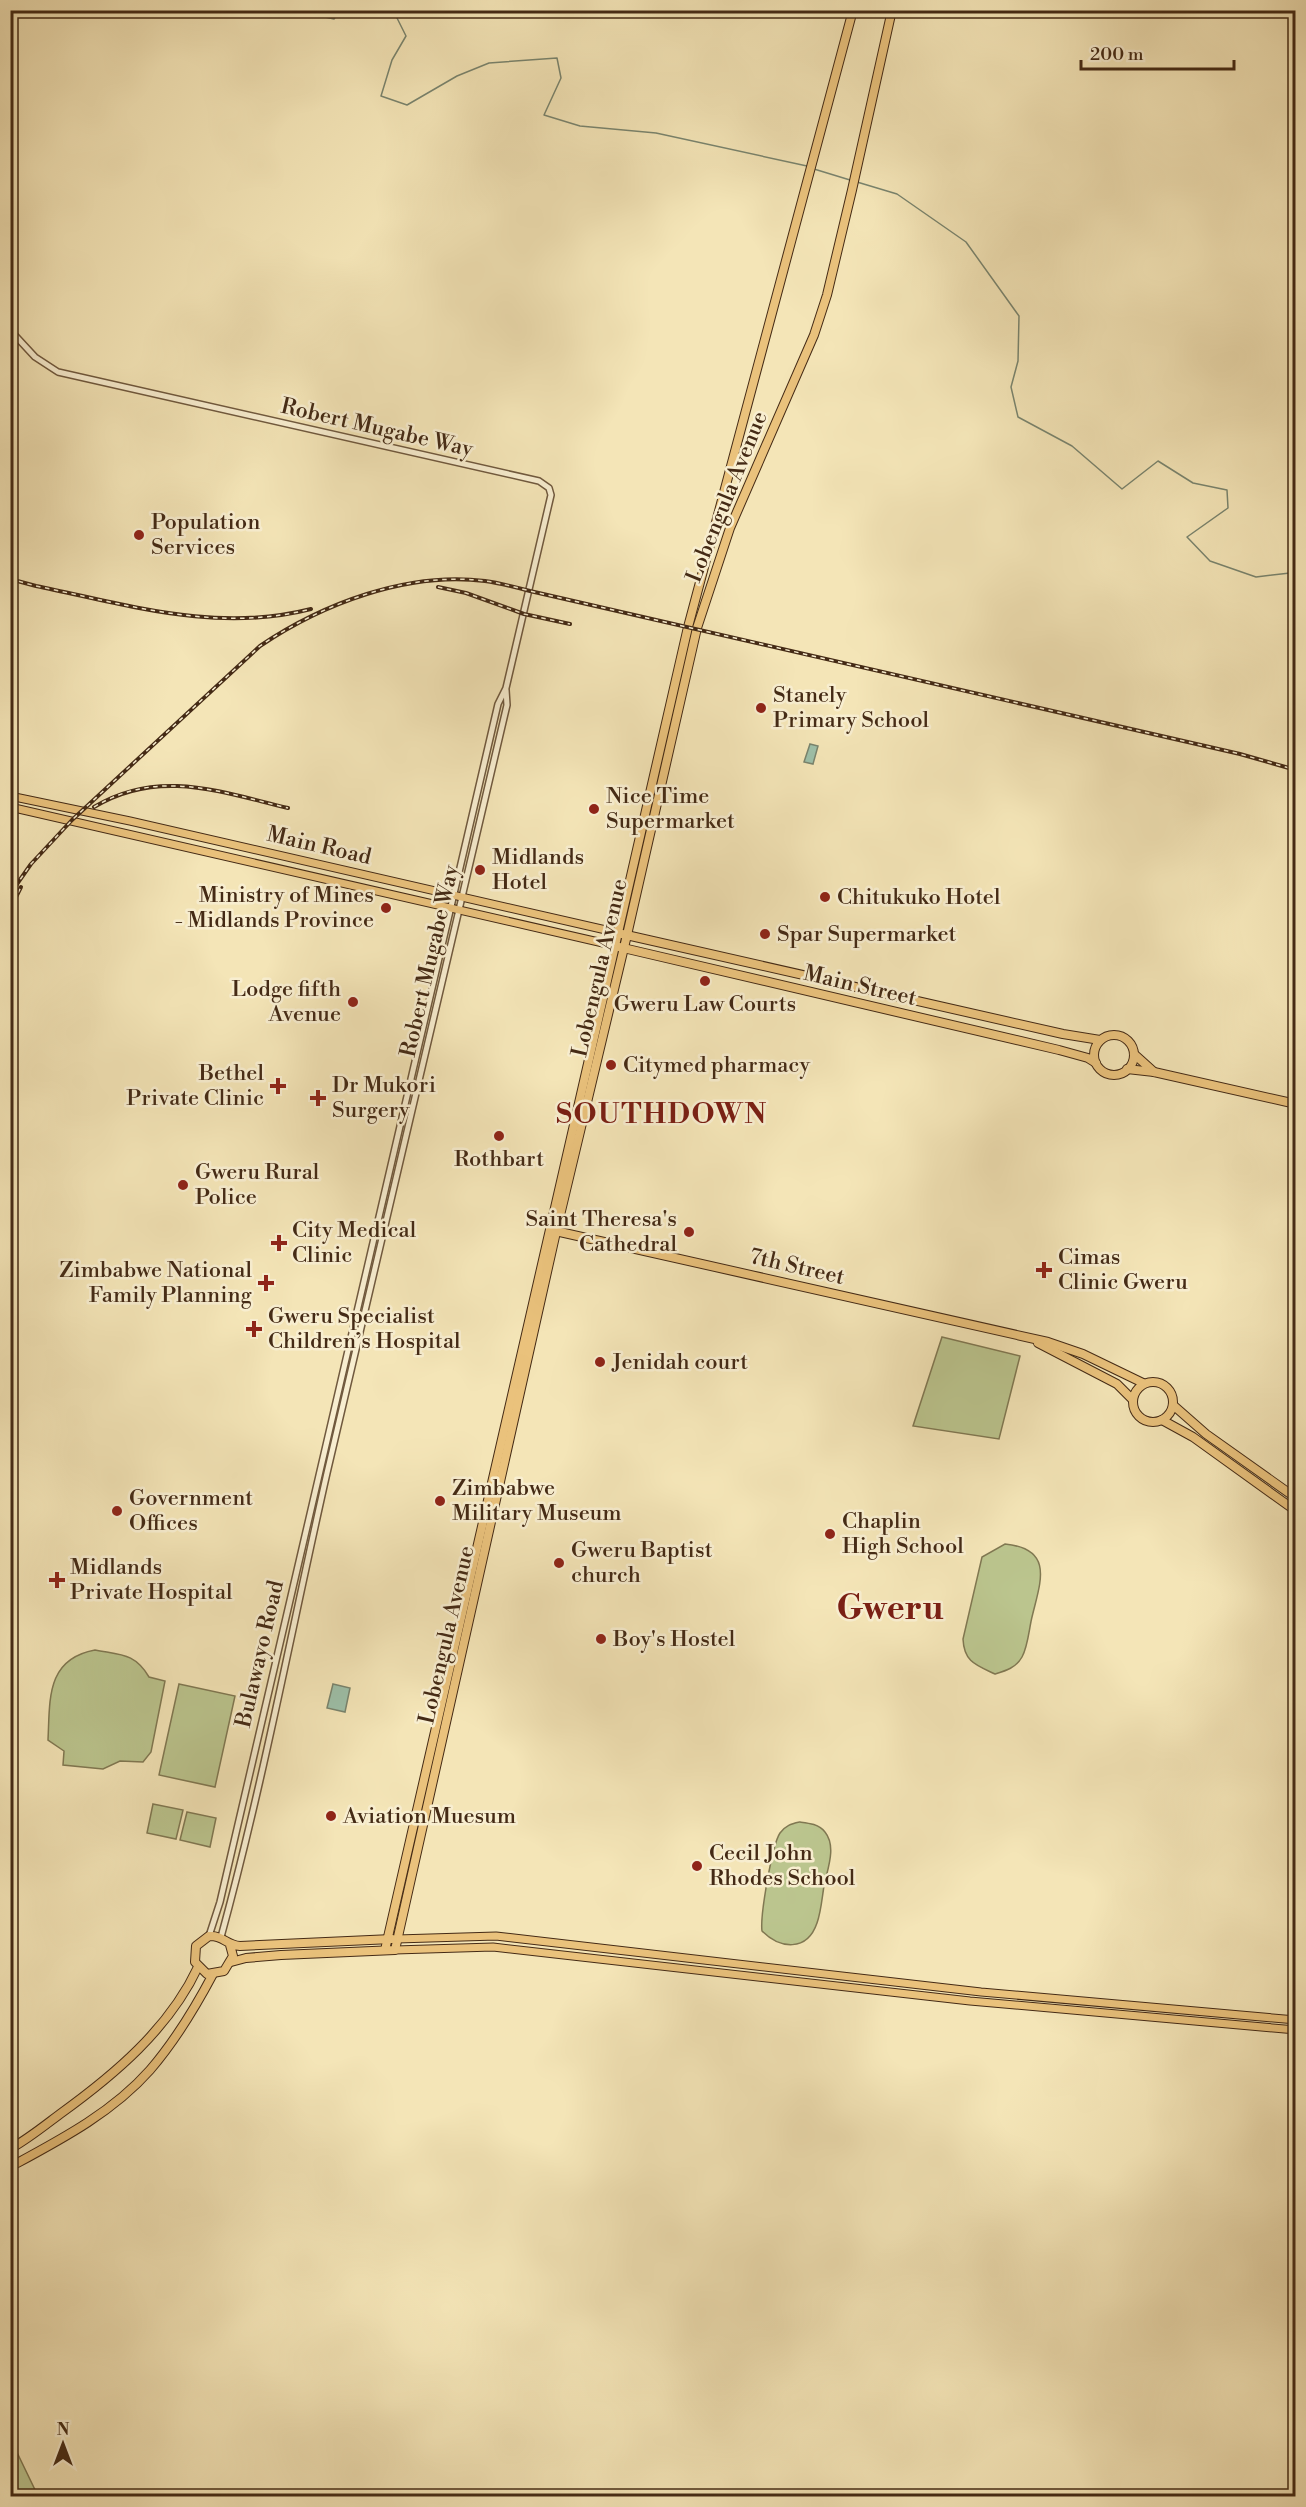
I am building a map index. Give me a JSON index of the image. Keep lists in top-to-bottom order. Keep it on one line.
{"streets":{"highway":["Lobengula Avenue","Main Street","7th Street"],"main road":["Main Road"],"street":["Robert Mugabe Way","Bulawayo Road"]},"crossings":[["Robert Mugabe Way","Main Road"],["Robert Mugabe Way","Bulawayo Road"],["Lobengula Avenue","Main Road"],["Lobengula Avenue","Main Street"],["Lobengula Avenue","7th Street"],["Main Road","Main Street"]],"districts":["SOUTHDOWN","Gweru"],"places":{"other":["Population Services","Stanely Primary School","Nice Time Supermarket","Midlands Hotel","Chitukuko Hotel","Ministry of Mines - Midlands Province","Spar Supermarket","Gweru Law Courts","Lodge fifth Avenue","Citymed pharmacy","Rothbart","Gweru Rural Police","Saint Theresa's Cathedral","Jenidah court","Zimbabwe Military Museum","Government Offices","Chaplin High School","Gweru Baptist church","Boy's Hostel","Aviation Muesum","Cecil John Rhodes School"],"health":["Bethel Private Clinic","Dr Mukori Surgery","City Medical Clinic","Cimas Clinic Gweru","Zimbabwe National Family Planning","Gweru Specialist Children’s Hospital","Midlands Private Hospital"]},"scale_bar":"200 m","north":"top"}
